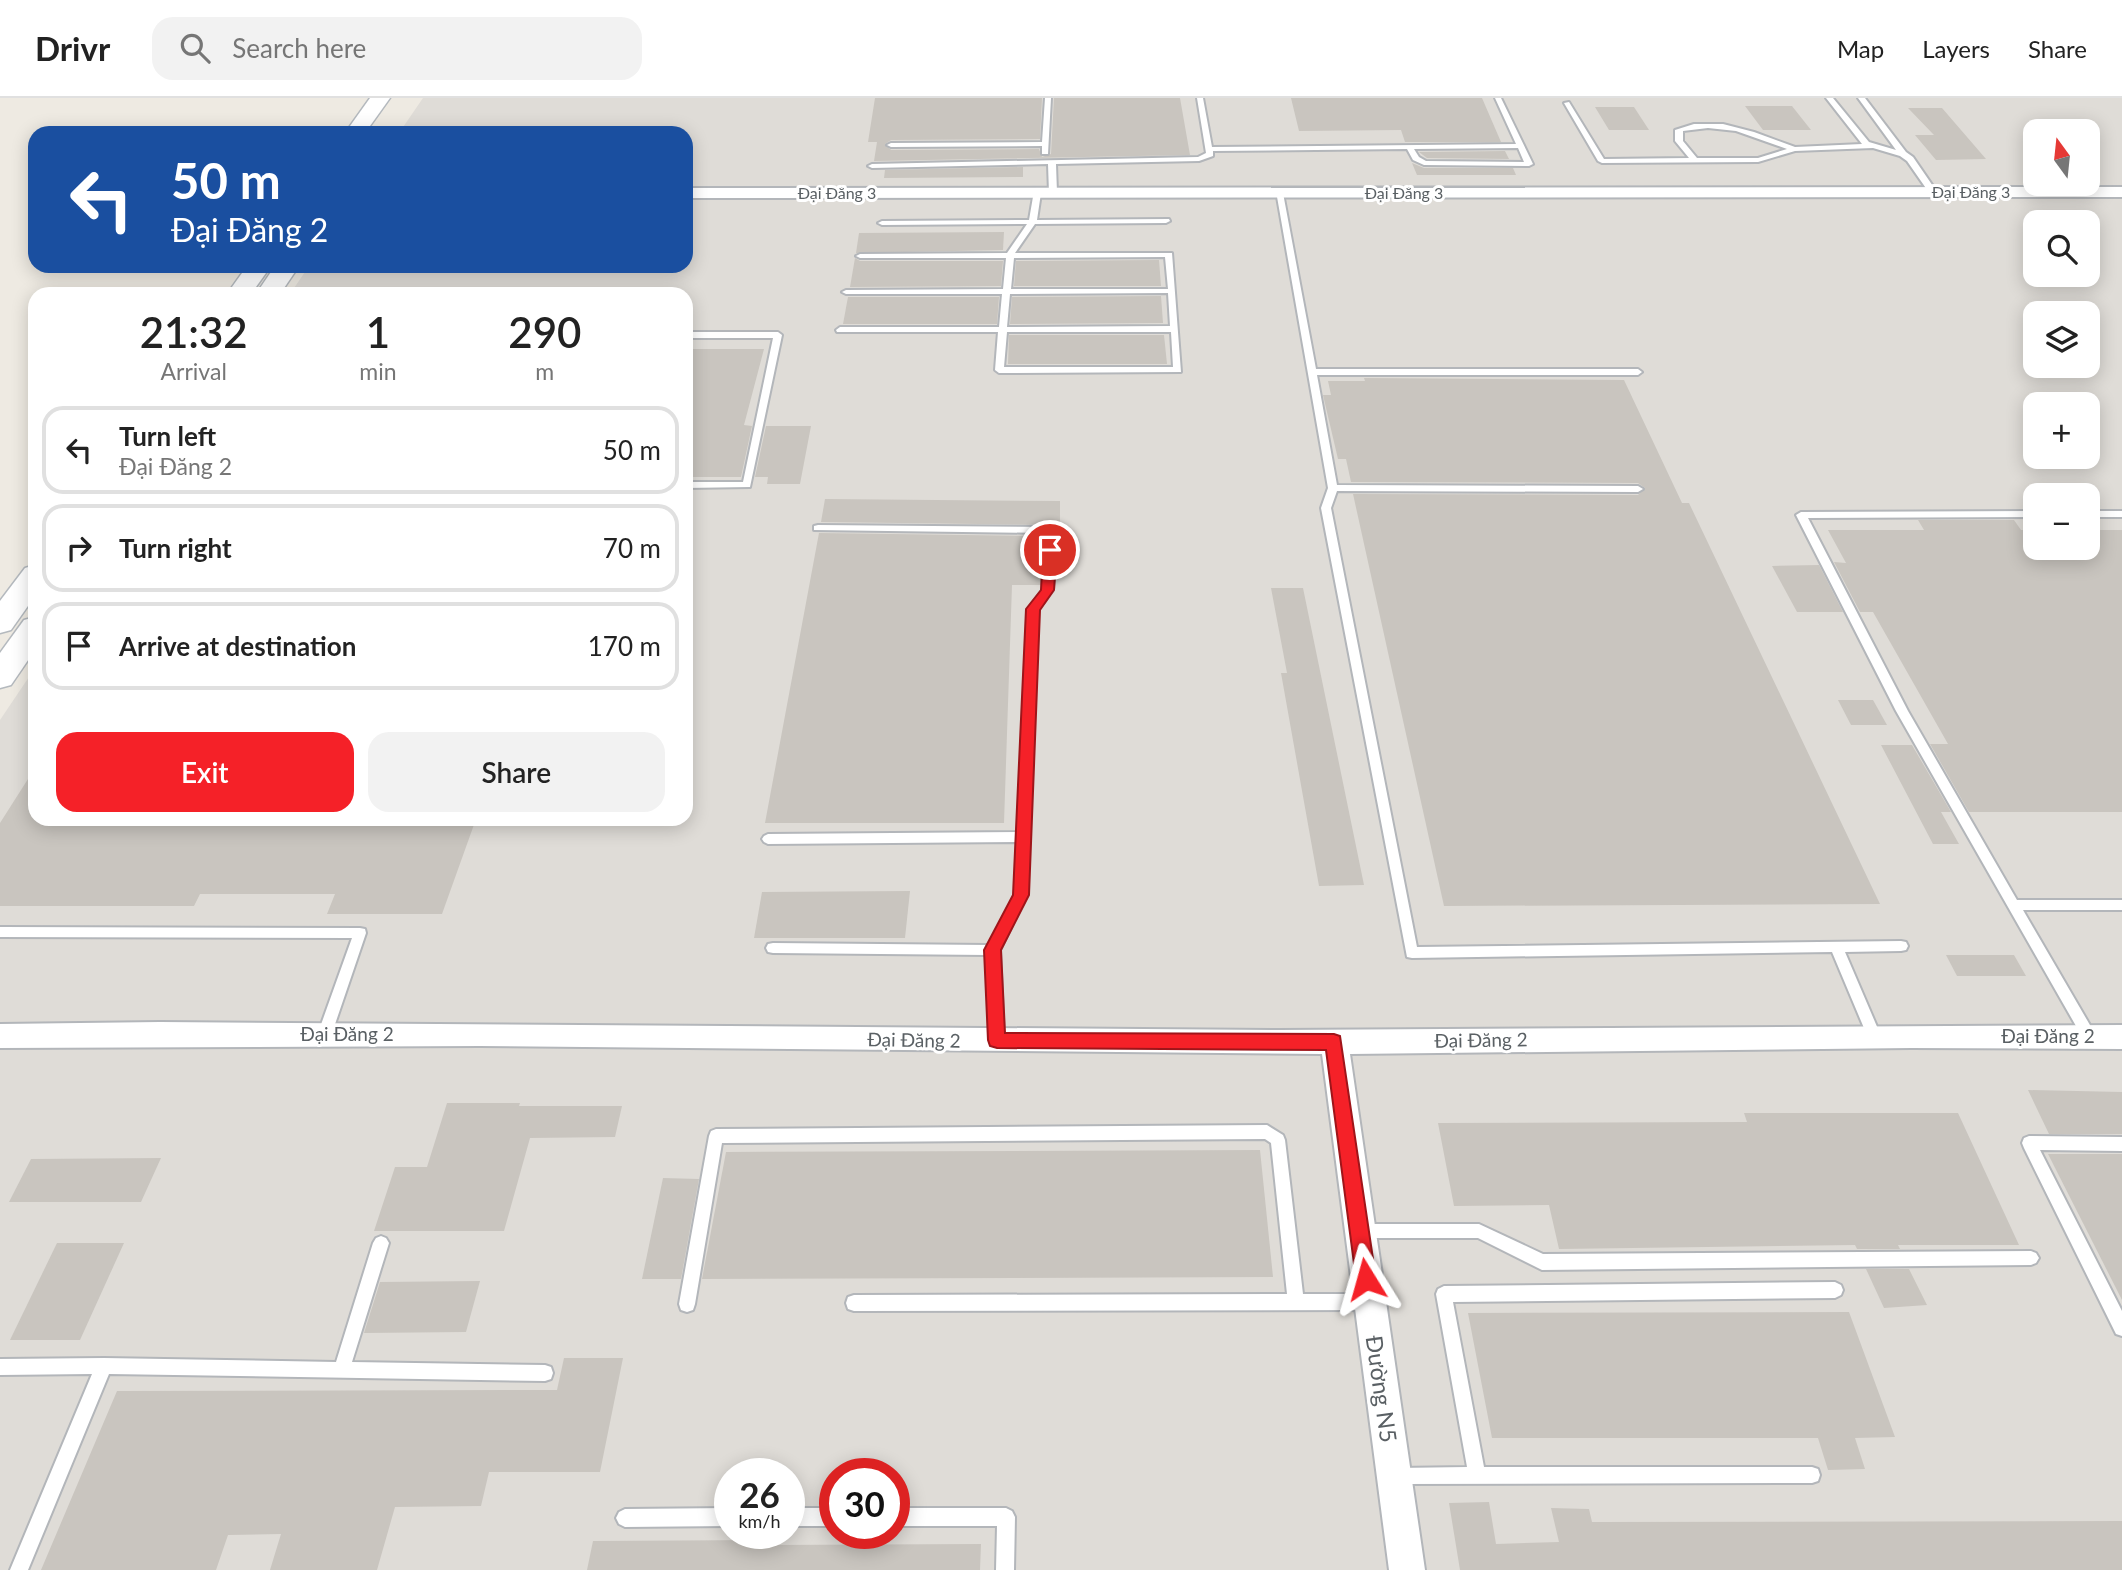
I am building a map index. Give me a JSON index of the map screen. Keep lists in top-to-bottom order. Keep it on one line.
{"streets":{"street":["Đại Đăng 3","Đại Đăng 2","Đường N5"]},"crossings":[["Đại Đăng 2","Đường N5"]],"north":"top","page":{"header":"Drivr","search":"Search here","nav":["Map","Layers","Share"],"map_buttons":["+","−"],"turn":["50 m","Đại Đăng 2"],"eta":["21:32","Arrival","1","min","290","m"],"list":[{"name":"Turn left","note":"Đại Đăng 2","value":"50 m"},{"name":"Turn right","value":"70 m"},{"name":"Arrive at destination","value":"170 m"}],"buttons":["Exit","Share"],"speed":"26 km/h","limit":"30"}}
